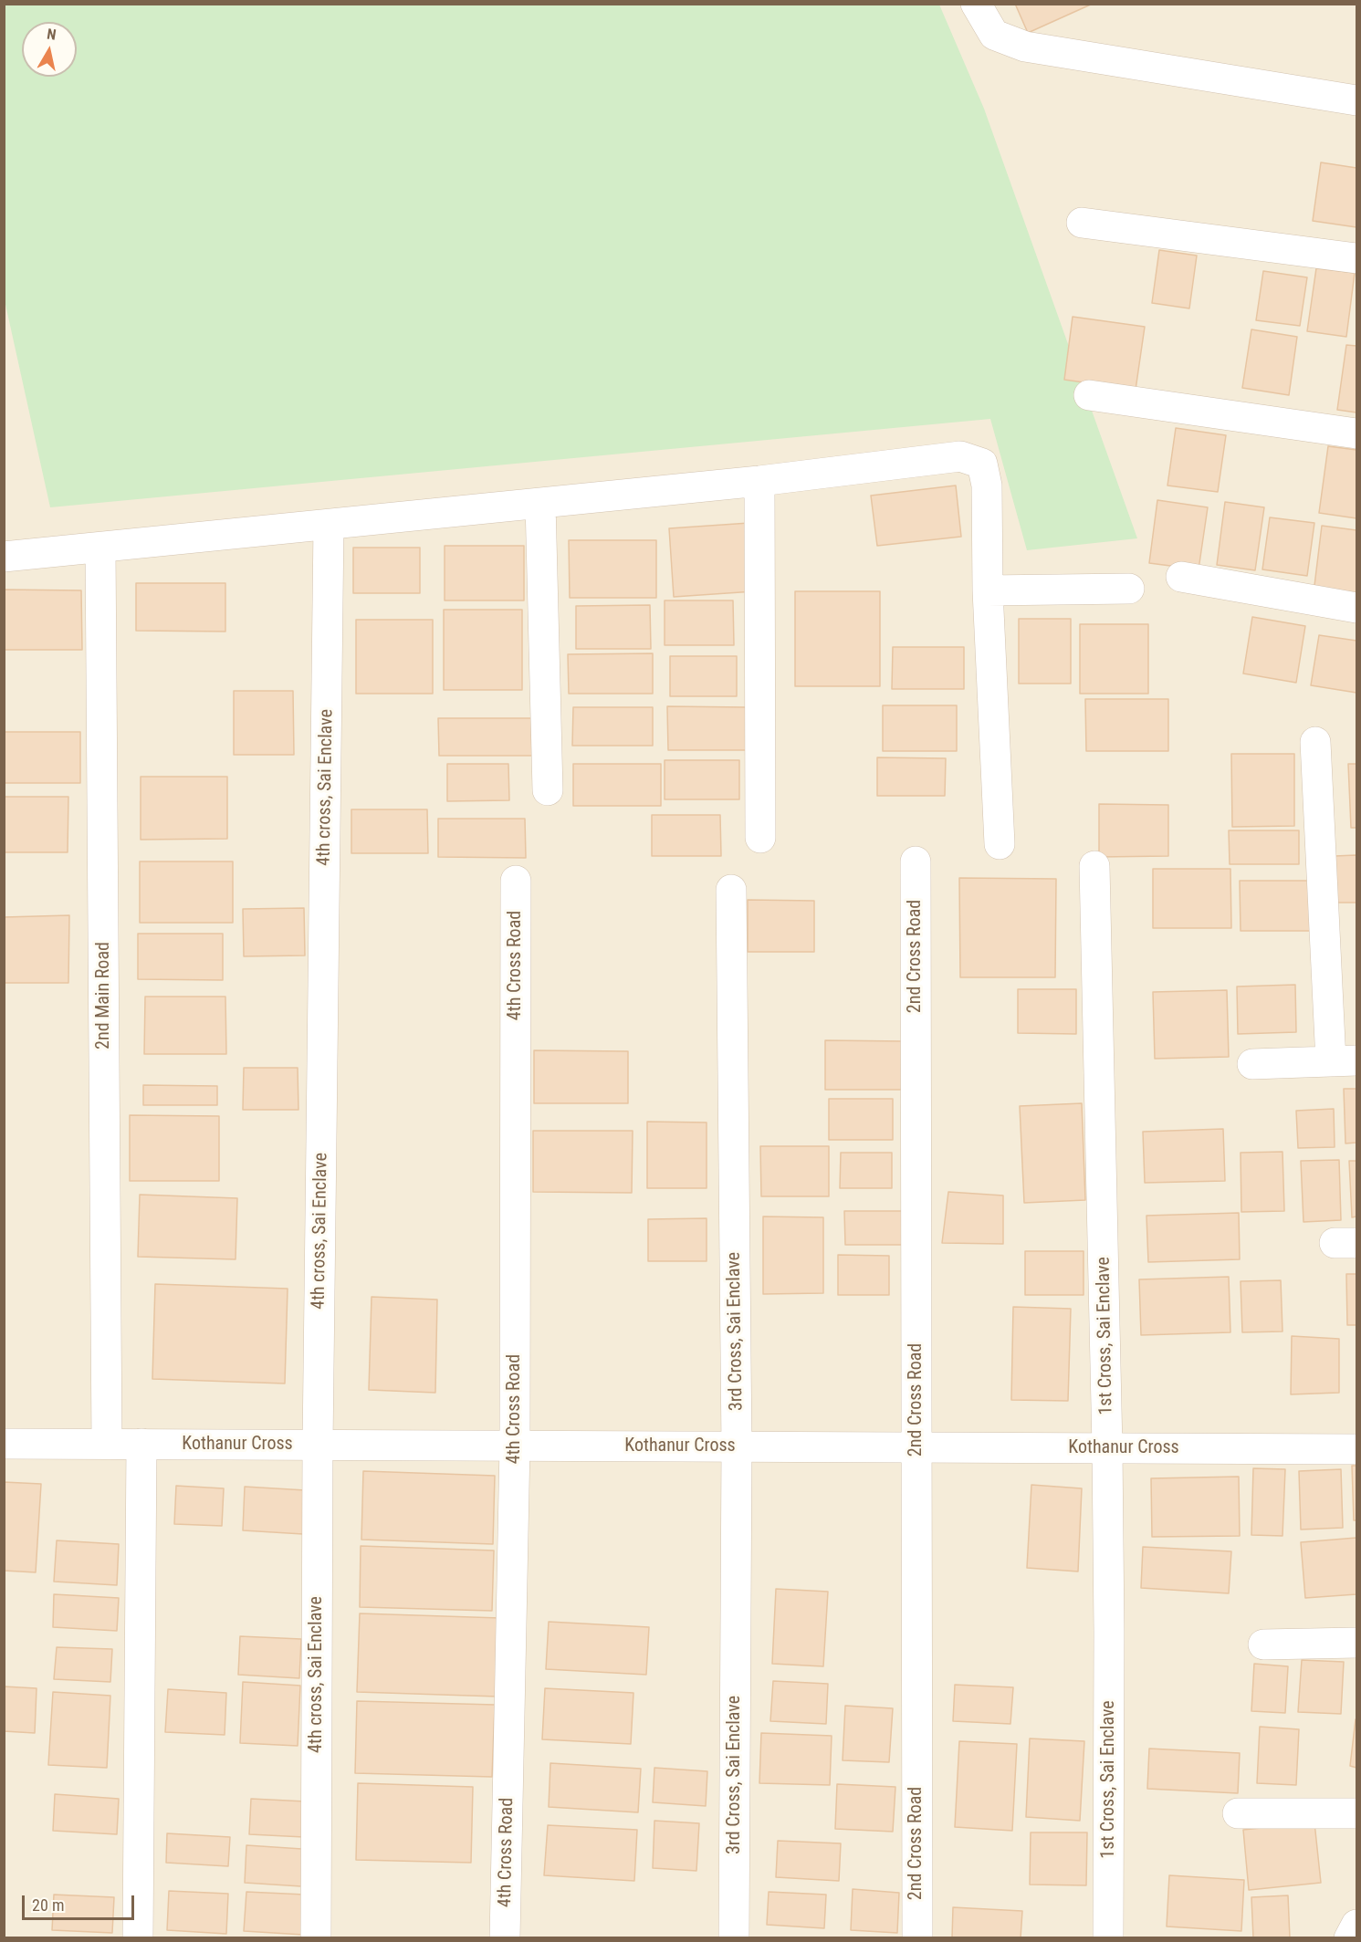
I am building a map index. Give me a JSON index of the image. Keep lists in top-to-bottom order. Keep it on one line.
{"streets":{"street":["4th cross, Sai Enclave","2nd Cross Road","4th Cross Road","2nd Main Road","3rd Cross, Sai Enclave","1st Cross, Sai Enclave","Kothanur Cross"]},"crossings":[["4th cross, Sai Enclave","Kothanur Cross"],["2nd Cross Road","Kothanur Cross"],["4th Cross Road","Kothanur Cross"],["2nd Main Road","Kothanur Cross"],["3rd Cross, Sai Enclave","Kothanur Cross"],["1st Cross, Sai Enclave","Kothanur Cross"]],"scale_bar":"20 m","north":"top"}
